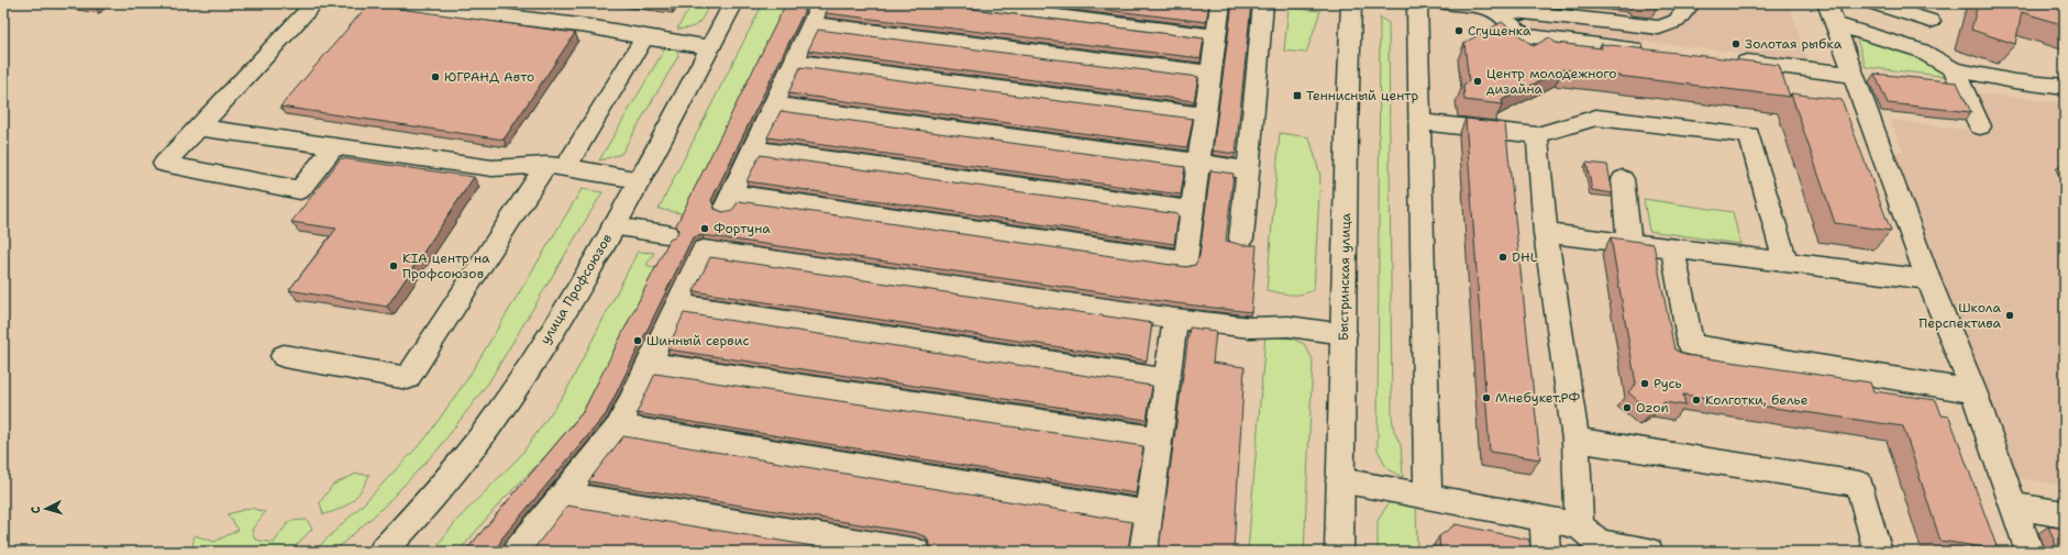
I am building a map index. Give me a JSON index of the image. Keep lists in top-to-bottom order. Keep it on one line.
{"streets":{"main road":["Быстринская улица","улица Профсоюзов"]},"places":{"other":["Сгущенка","Золотая рыбка","ЮГРАНД Авто","Центр молодежного дизайна","Фортуна","DHL","KIA центр на Профсоюзов","Школа Перспектива","Шинный сервис","Русь","Мнебукет.РФ","Колготки, белье","Ozon"],"transit":["Теннисный центр"]},"north":"left"}
